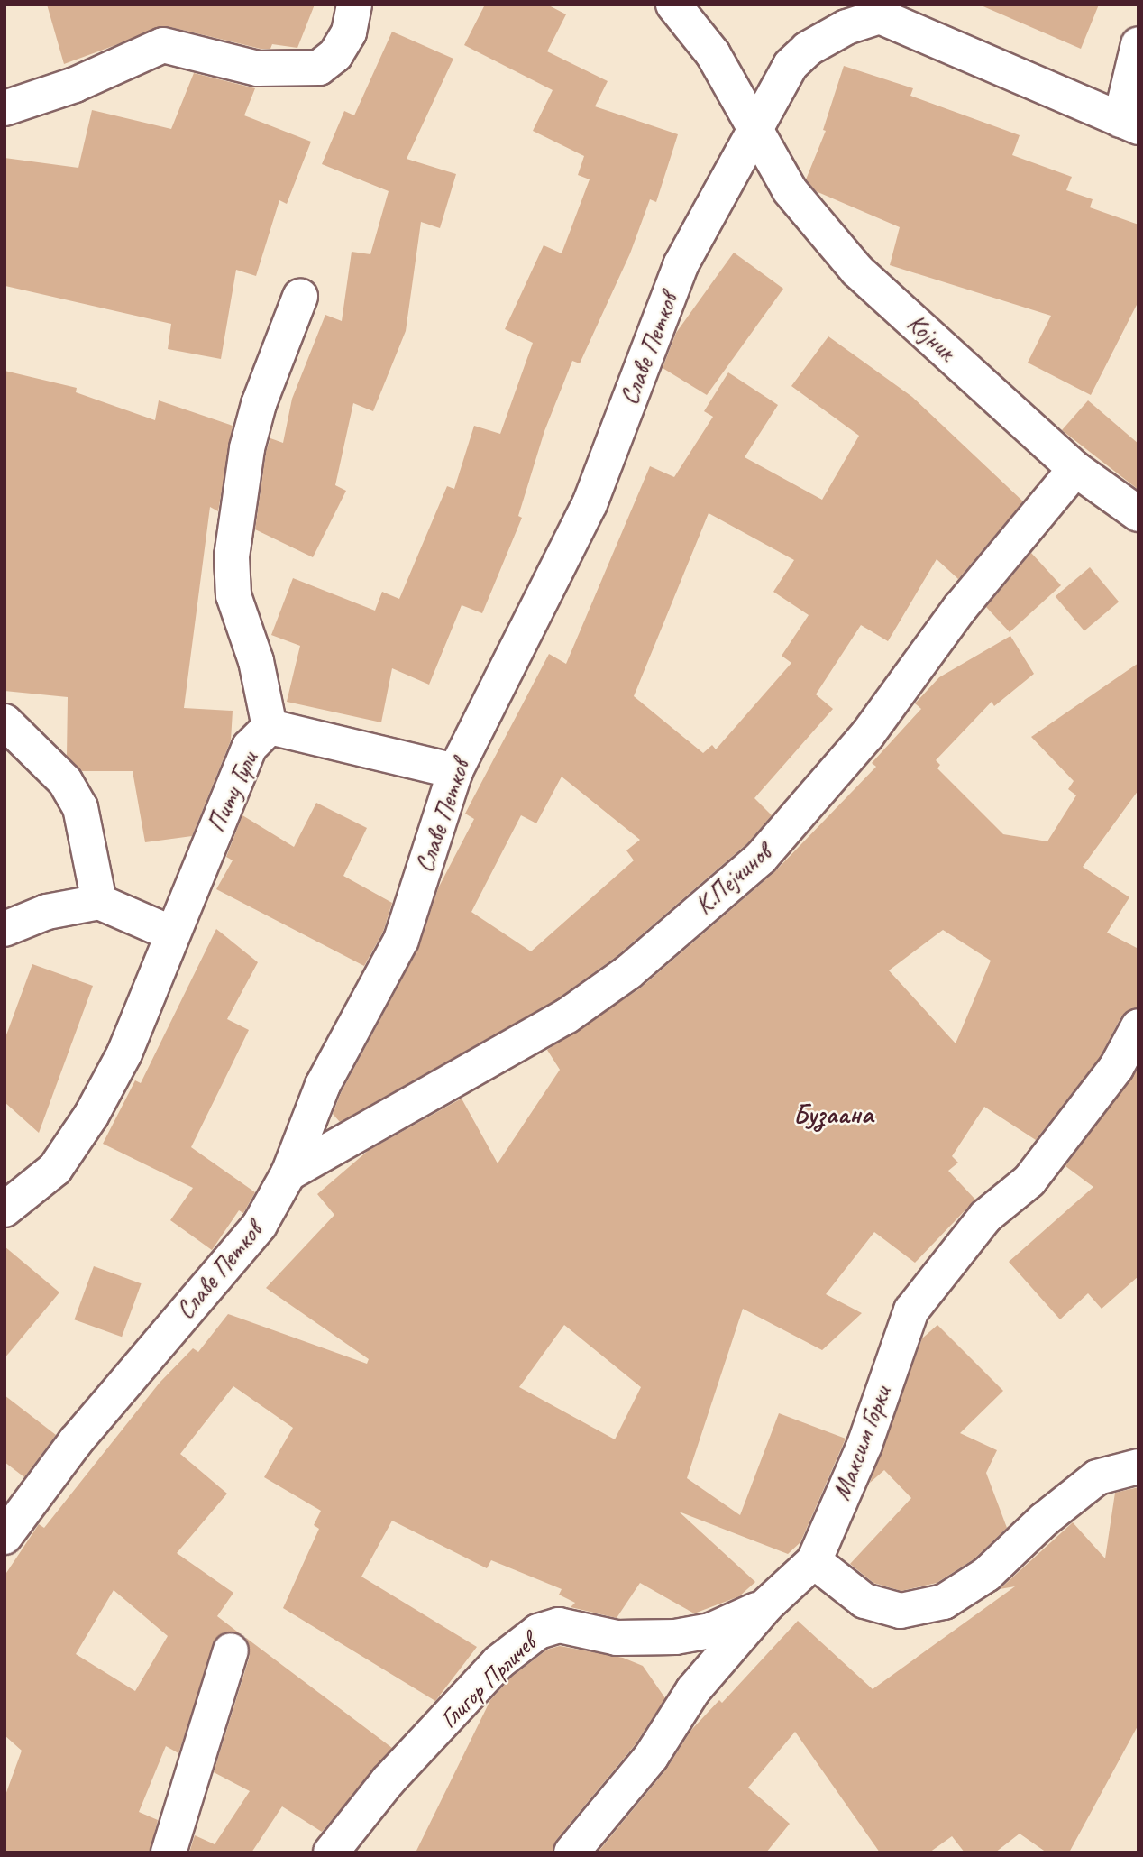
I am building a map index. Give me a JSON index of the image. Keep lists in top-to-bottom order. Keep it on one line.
{"streets":{"street":["Којник","Славе Петков","Питу Гули","К.Пејчинов","Максим Горки","Глигор Прличев"]},"crossings":[["Којник","Славе Петков"],["Којник","К.Пејчинов"],["Славе Петков","К.Пејчинов"],["Максим Горки","Глигор Прличев"]],"districts":["Бузаана"]}
